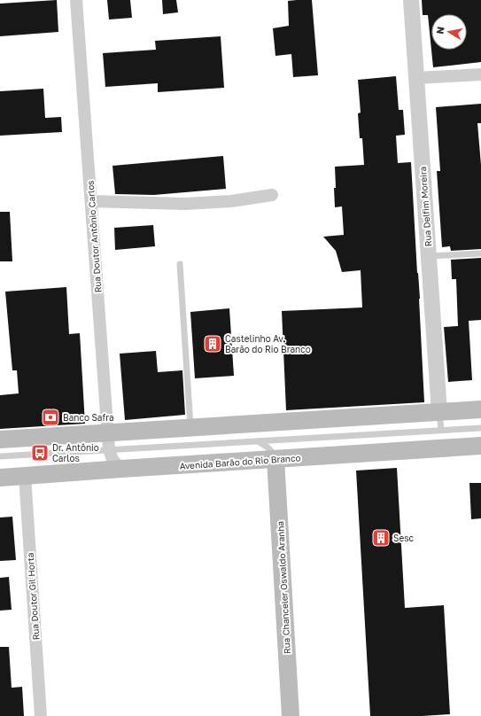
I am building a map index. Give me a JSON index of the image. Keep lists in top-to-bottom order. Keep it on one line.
{"streets":{"main road":["Avenida Barão do Rio Branco","Rua Chanceler Oswaldo Aranha"],"street":["Rua Delfim Moreira","Rua Doutor Antônio Carlos","Rua Doutor Gil Horta"]},"crossings":[["Rua Delfim Moreira","Avenida Barão do Rio Branco"],["Rua Doutor Antônio Carlos","Avenida Barão do Rio Branco"],["Avenida Barão do Rio Branco","Rua Chanceler Oswaldo Aranha"],["Avenida Barão do Rio Branco","Rua Doutor Gil Horta"]],"places":{"building":["Castelinho Av. Barão do Rio Branco","Sesc"],"bank":["Banco Safra"],"bus stop":["Dr. Antônio Carlos"]},"north":"left"}
